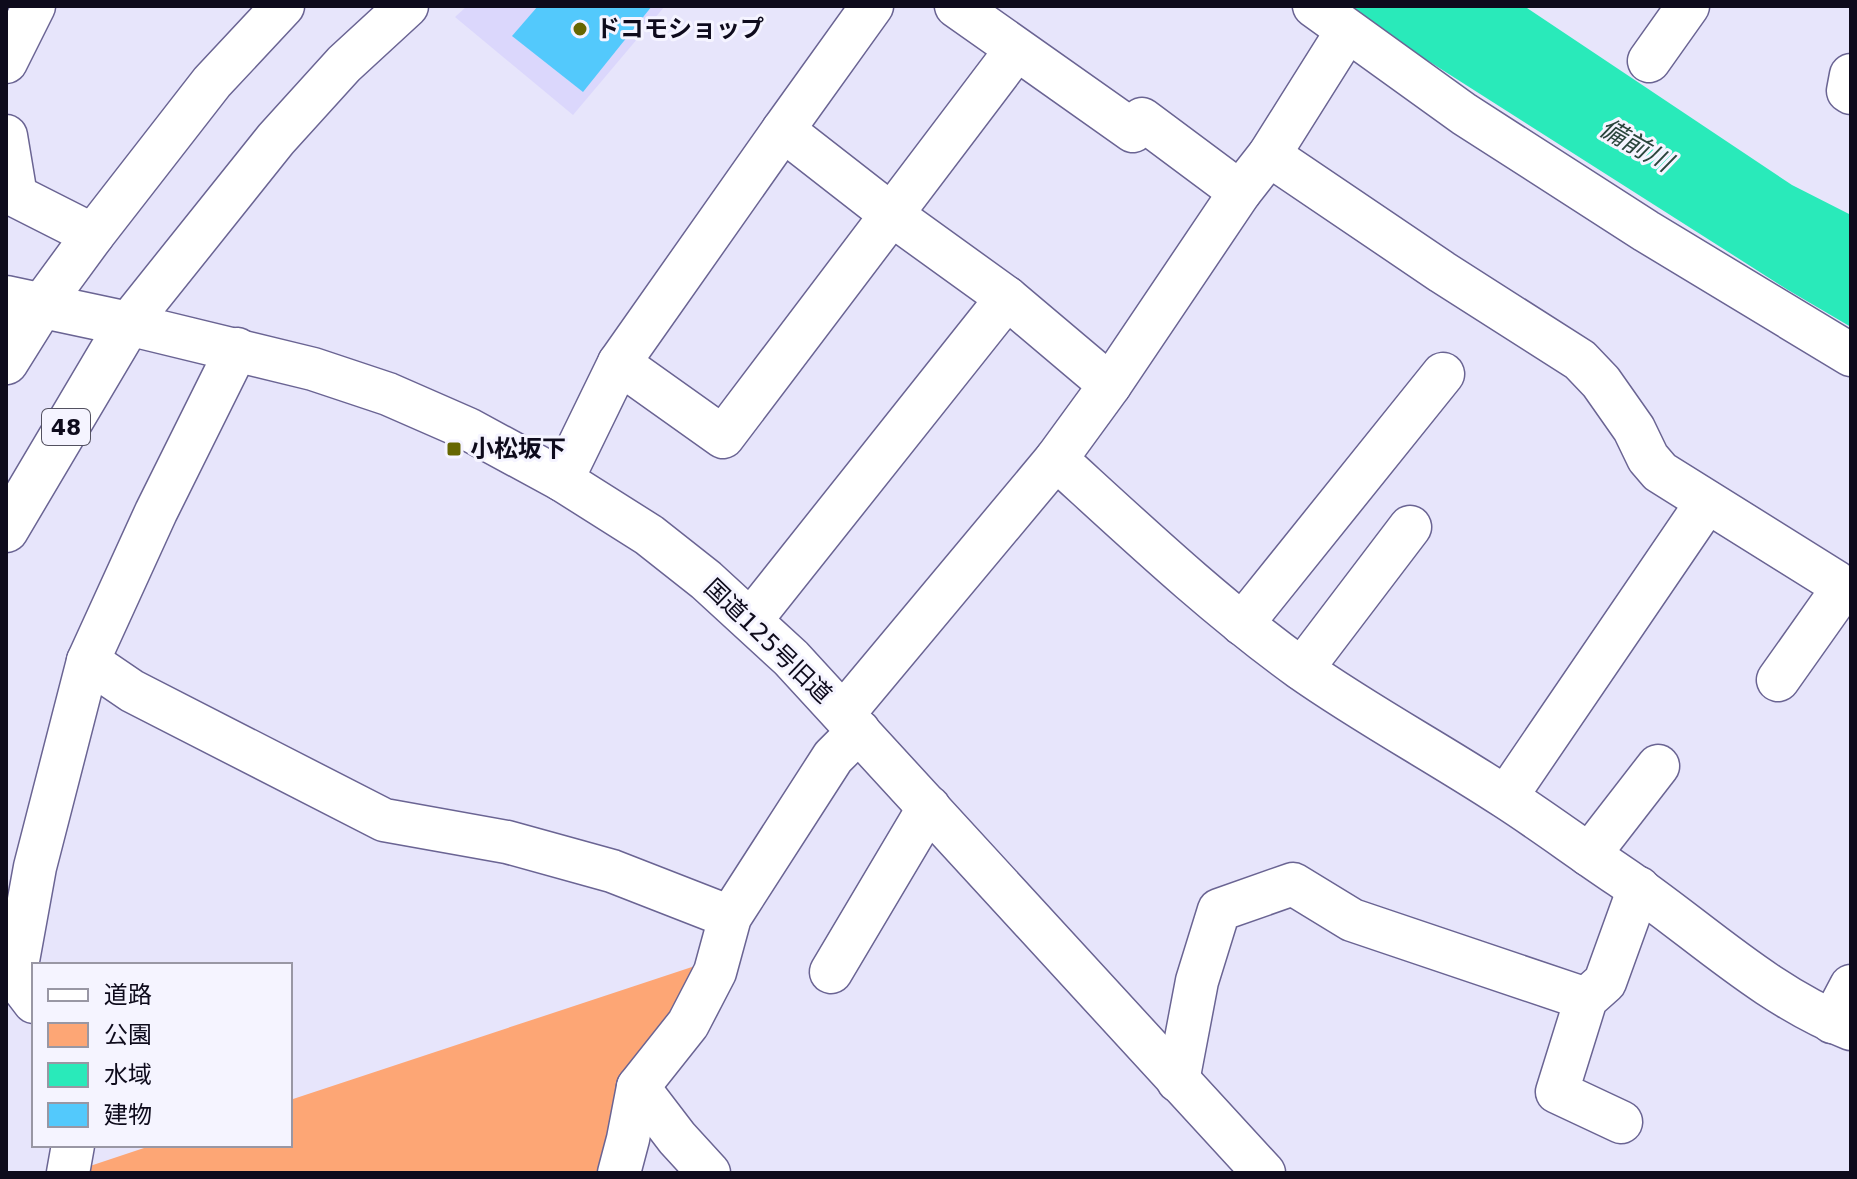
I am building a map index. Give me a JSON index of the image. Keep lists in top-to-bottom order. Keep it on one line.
{"streets":{"main road":["48"],"street":["国道125号旧道"]},"crossings":[["48","国道125号旧道"]],"water":["備前川"],"places":{"other":["ドコモショップ"],"transit":["小松坂下"]},"legend":["道路","公園","水域","建物"]}
